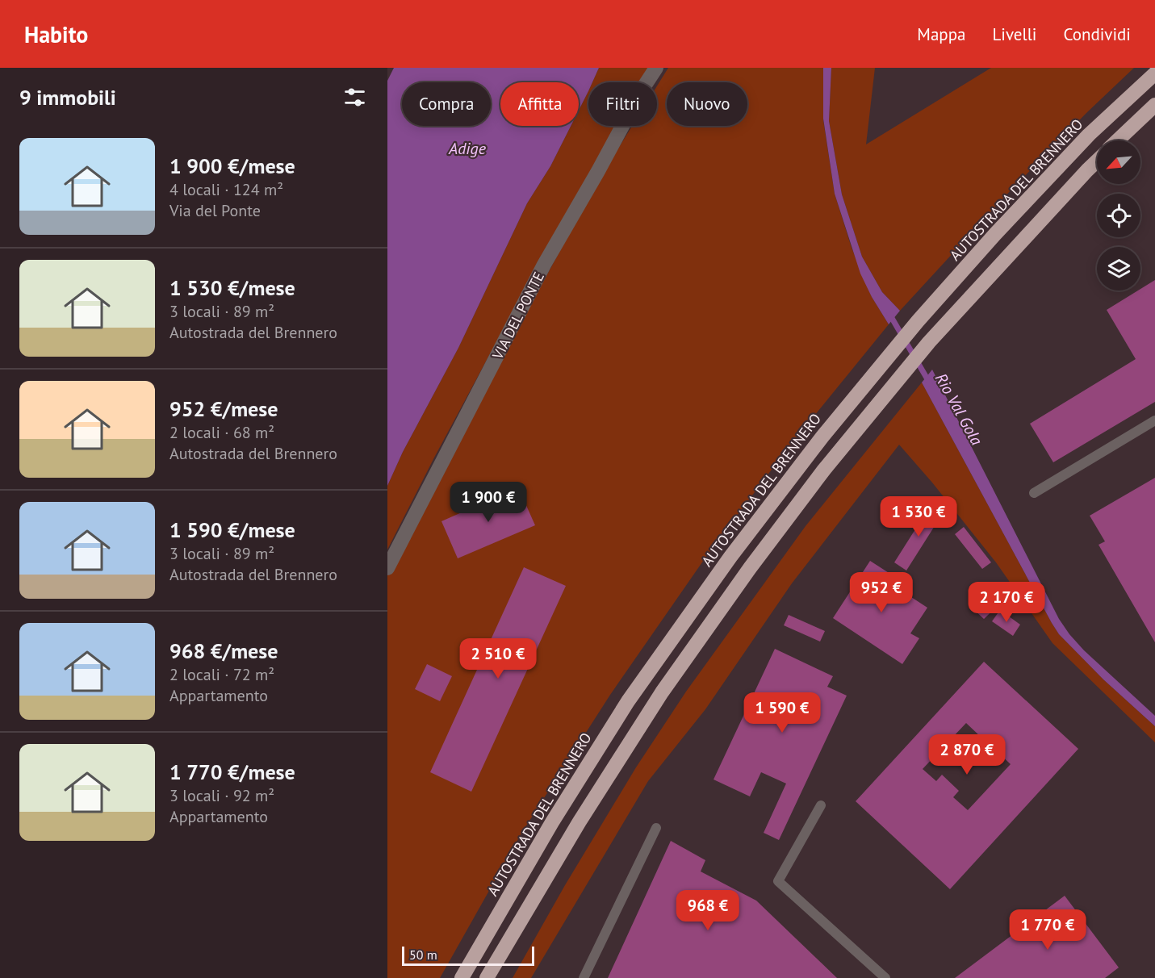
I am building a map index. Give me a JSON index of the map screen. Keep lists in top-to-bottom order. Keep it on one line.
{"streets":{"highway":["AUTOSTRADA DEL BRENNERO"],"street":["VIA DEL PONTE"]},"water":["Adige","Rio Val Gola"],"scale_bar":"50 m","north":"bottom left","page":{"header":"Habito","nav":["Mappa","Livelli","Condividi"],"heading":"9 immobili","chip":["Compra","Affitta","Filtri","Nuovo"],"list":[{"name":"1 900 €/mese","note":"4 locali · 124 m² · Via del Ponte"},{"name":"1 530 €/mese","note":"3 locali · 89 m² · Autostrada del Brennero"},{"name":"952 €/mese","note":"2 locali · 68 m² · Autostrada del Brennero"},{"name":"1 590 €/mese","note":"3 locali · 89 m² · Autostrada del Brennero"},{"name":"968 €/mese","note":"2 locali · 72 m² · Appartamento"},{"name":"1 770 €/mese","note":"3 locali · 92 m² · Appartamento"}],"price":["1 900 €","1 530 €","952 €","2 170 €","2 510 €","1 590 €","2 870 €","968 €","1 770 €"],"scale":"50 m"}}
